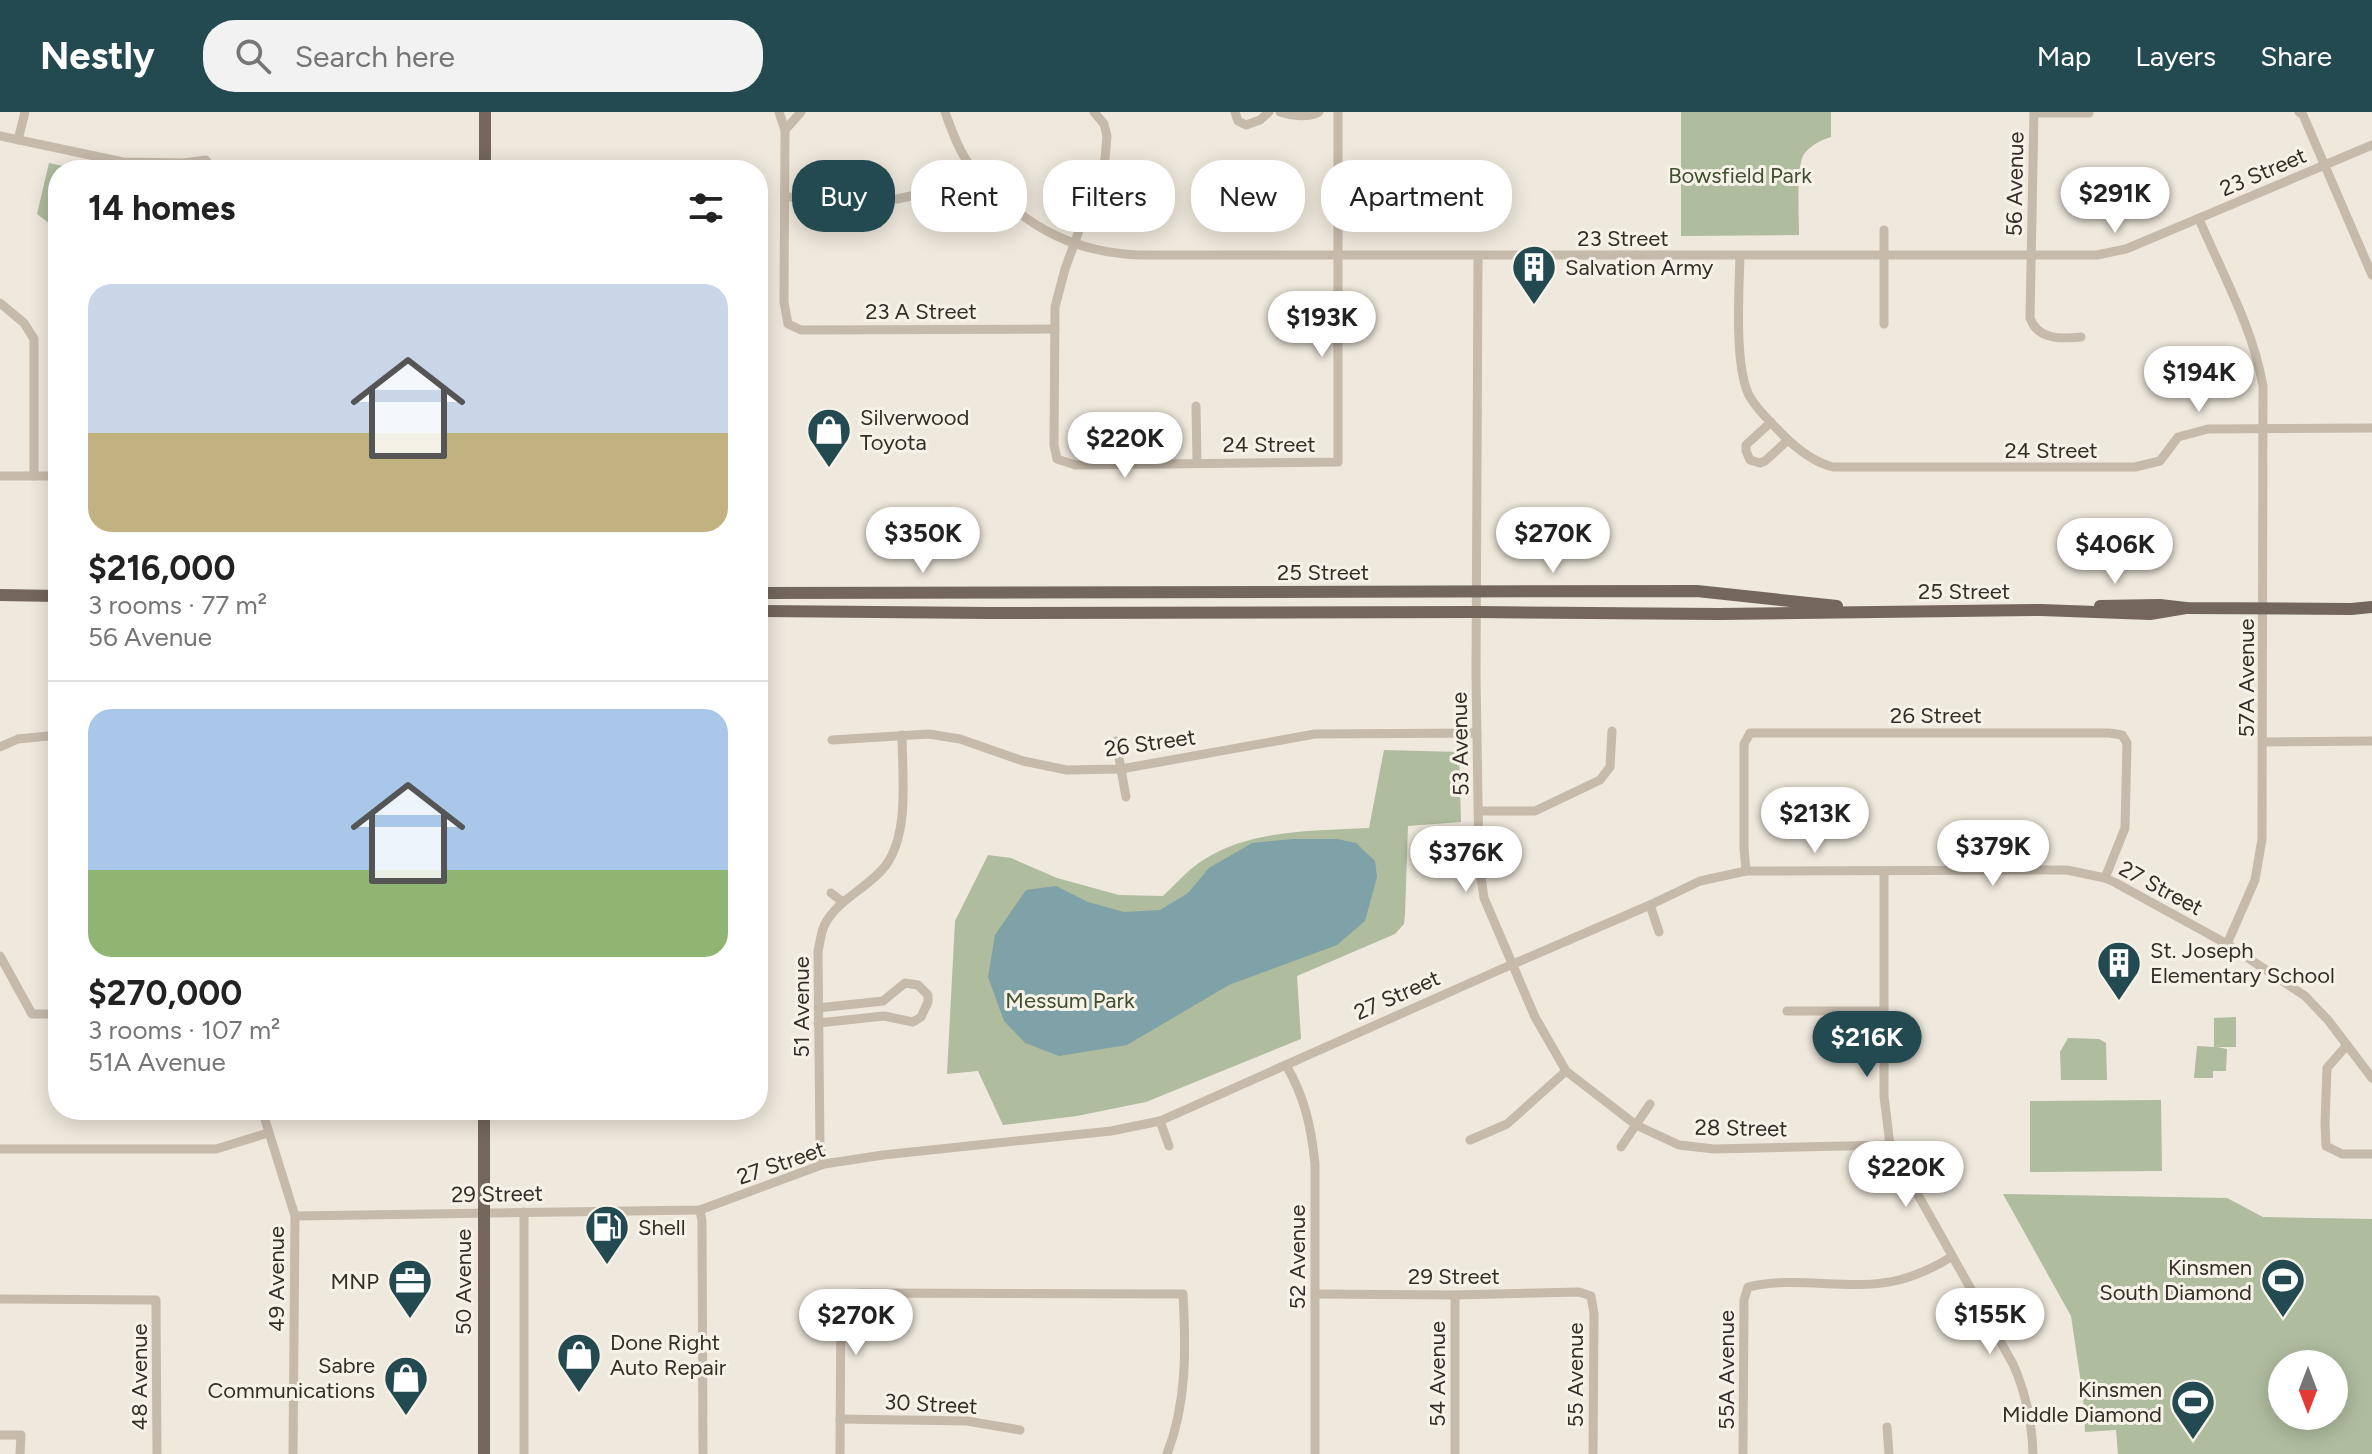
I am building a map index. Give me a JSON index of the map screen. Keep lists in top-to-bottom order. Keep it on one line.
{"streets":{"main road":["25 Street","50 Avenue"],"street":["23 Street","56 Avenue","23 A Street","24 Street","57A Avenue","26 Street","53 Avenue","27 Street","51 Avenue","28 Street","29 Street","52 Avenue","49 Avenue","55A Avenue","54 Avenue","55 Avenue","48 Avenue","30 Street"]},"crossings":[["23 Street","56 Avenue"],["23 Street","24 Street"],["23 Street","57A Avenue"],["23 Street","53 Avenue"],["23 A Street","24 Street"],["24 Street","57A Avenue"],["25 Street","57A Avenue"],["25 Street","53 Avenue"],["57A Avenue","27 Street"],["26 Street","53 Avenue"],["26 Street","27 Street"],["26 Street","51 Avenue"],["53 Avenue","27 Street"],["53 Avenue","28 Street"],["27 Street","51 Avenue"],["27 Street","29 Street"],["27 Street","52 Avenue"],["29 Street","52 Avenue"],["29 Street","49 Avenue"],["29 Street","50 Avenue"],["29 Street","54 Avenue"],["29 Street","55 Avenue"]],"parks":["Bowsfield Park","Messum Park"],"places":{"building":["Salvation Army","St. Joseph Elementary School"],"shop":["Silverwood Toyota","Done Right Auto Repair","Sabre Communications"],"fuel station":["Shell"],"sports":["Kinsmen South Diamond","Kinsmen Middle Diamond"],"office":["MNP"]},"north":"bottom","page":{"header":"Nestly","search":"Search here","nav":["Map","Layers","Share"],"chip":["Buy","Rent","Filters","New","Apartment"],"heading":"14 homes","price":["$291K","$193K","$194K","$220K","$350K","$270K","$406K","$213K","$379K","$376K","$216K","$220K","$155K","$270K"],"list":[{"name":"$216,000","note":"3 rooms · 77 m² · 56 Avenue"},{"name":"$270,000","note":"3 rooms · 107 m² · 51A Avenue"}]}}
